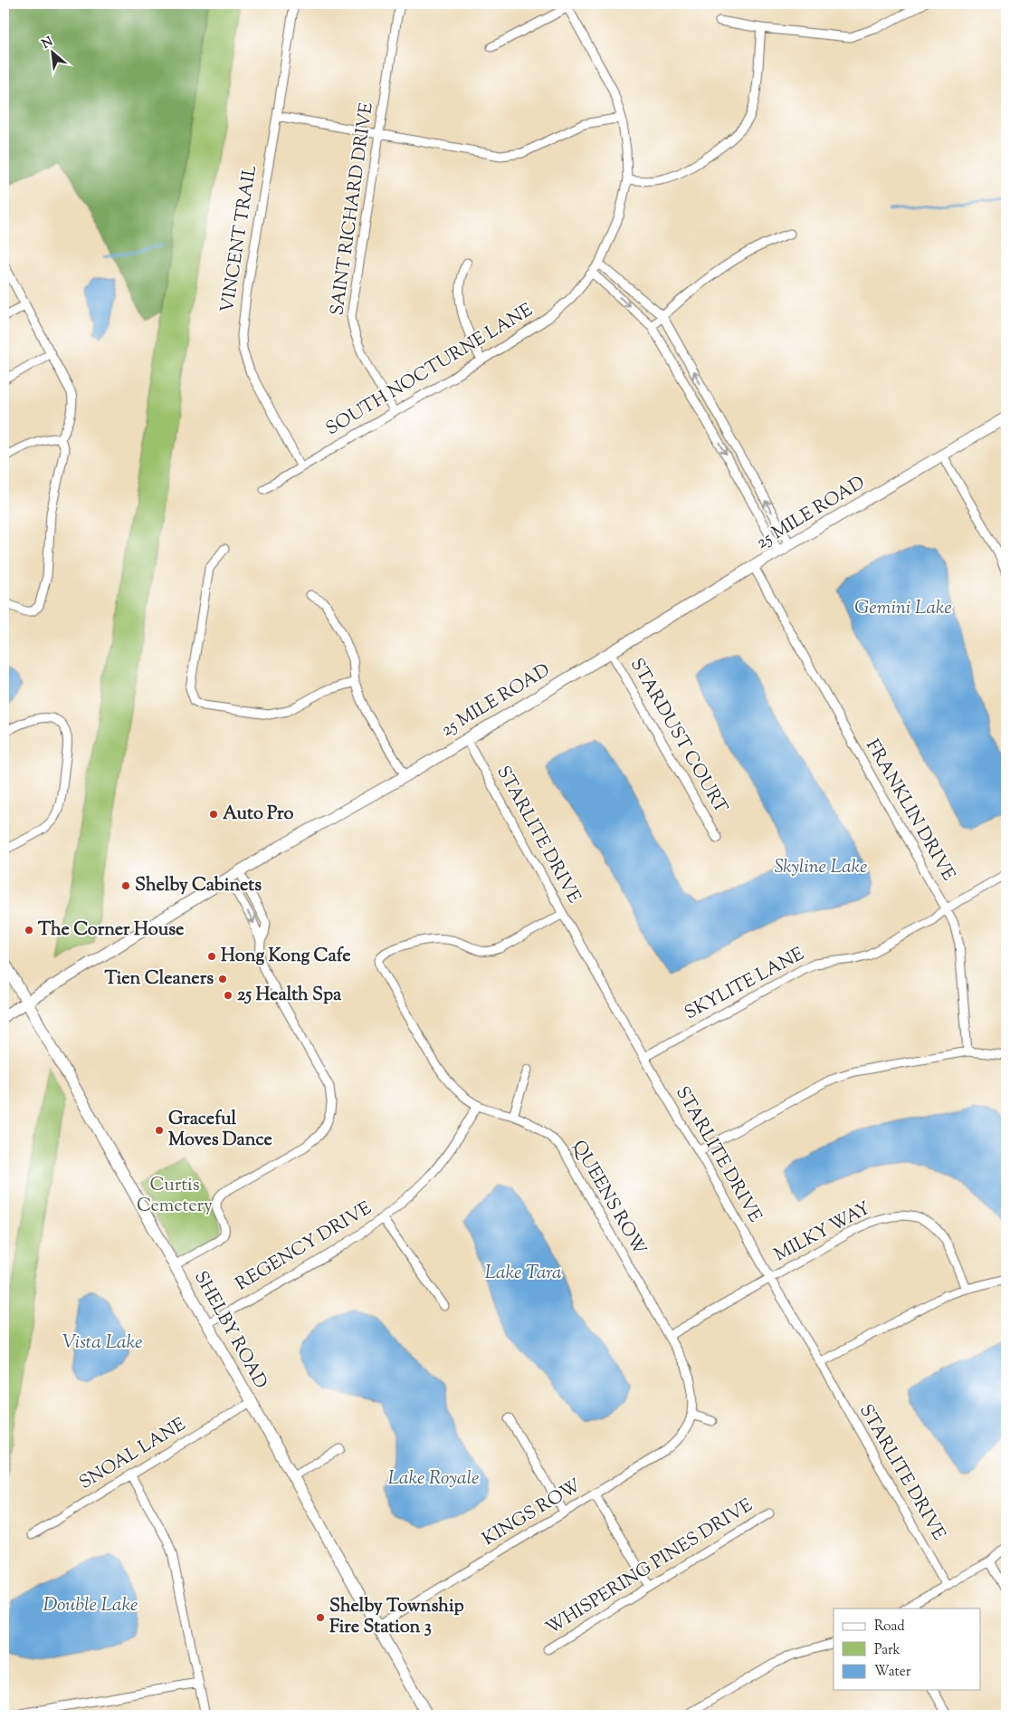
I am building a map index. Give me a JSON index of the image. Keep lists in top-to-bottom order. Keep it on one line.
{"streets":{"street":["SAINT RICHARD DRIVE","VINCENT TRAIL","SOUTH NOCTURNE LANE","25 MILE ROAD","STARDUST COURT","FRANKLIN DRIVE","STARLITE DRIVE","SKYLITE LANE","QUEENS ROW","MILKY WAY","REGENCY DRIVE","SHELBY ROAD","SNOAL LANE","KINGS ROW","WHISPERING PINES DRIVE"]},"crossings":[["SAINT RICHARD DRIVE","SOUTH NOCTURNE LANE"],["VINCENT TRAIL","SOUTH NOCTURNE LANE"],["25 MILE ROAD","STARDUST COURT"],["25 MILE ROAD","FRANKLIN DRIVE"],["25 MILE ROAD","STARLITE DRIVE"],["25 MILE ROAD","SHELBY ROAD"],["FRANKLIN DRIVE","SKYLITE LANE"],["STARLITE DRIVE","SKYLITE LANE"],["STARLITE DRIVE","QUEENS ROW"],["STARLITE DRIVE","MILKY WAY"],["QUEENS ROW","MILKY WAY"],["QUEENS ROW","REGENCY DRIVE"],["QUEENS ROW","KINGS ROW"],["REGENCY DRIVE","SHELBY ROAD"],["SHELBY ROAD","SNOAL LANE"],["SHELBY ROAD","KINGS ROW"]],"water":["Gemini Lake","Skyline Lake","Lake Tara","Vista Lake","Lake Royale","Double Lake"],"parks":["Curtis Cemetery"],"places":["Auto Pro","Shelby Cabinets","The Corner House","Hong Kong Cafe","Tien Cleaners","25 Health Spa","Graceful Moves Dance","Shelby Township Fire Station 3"],"legend":["Road","Park","Water"],"north":"top left"}
